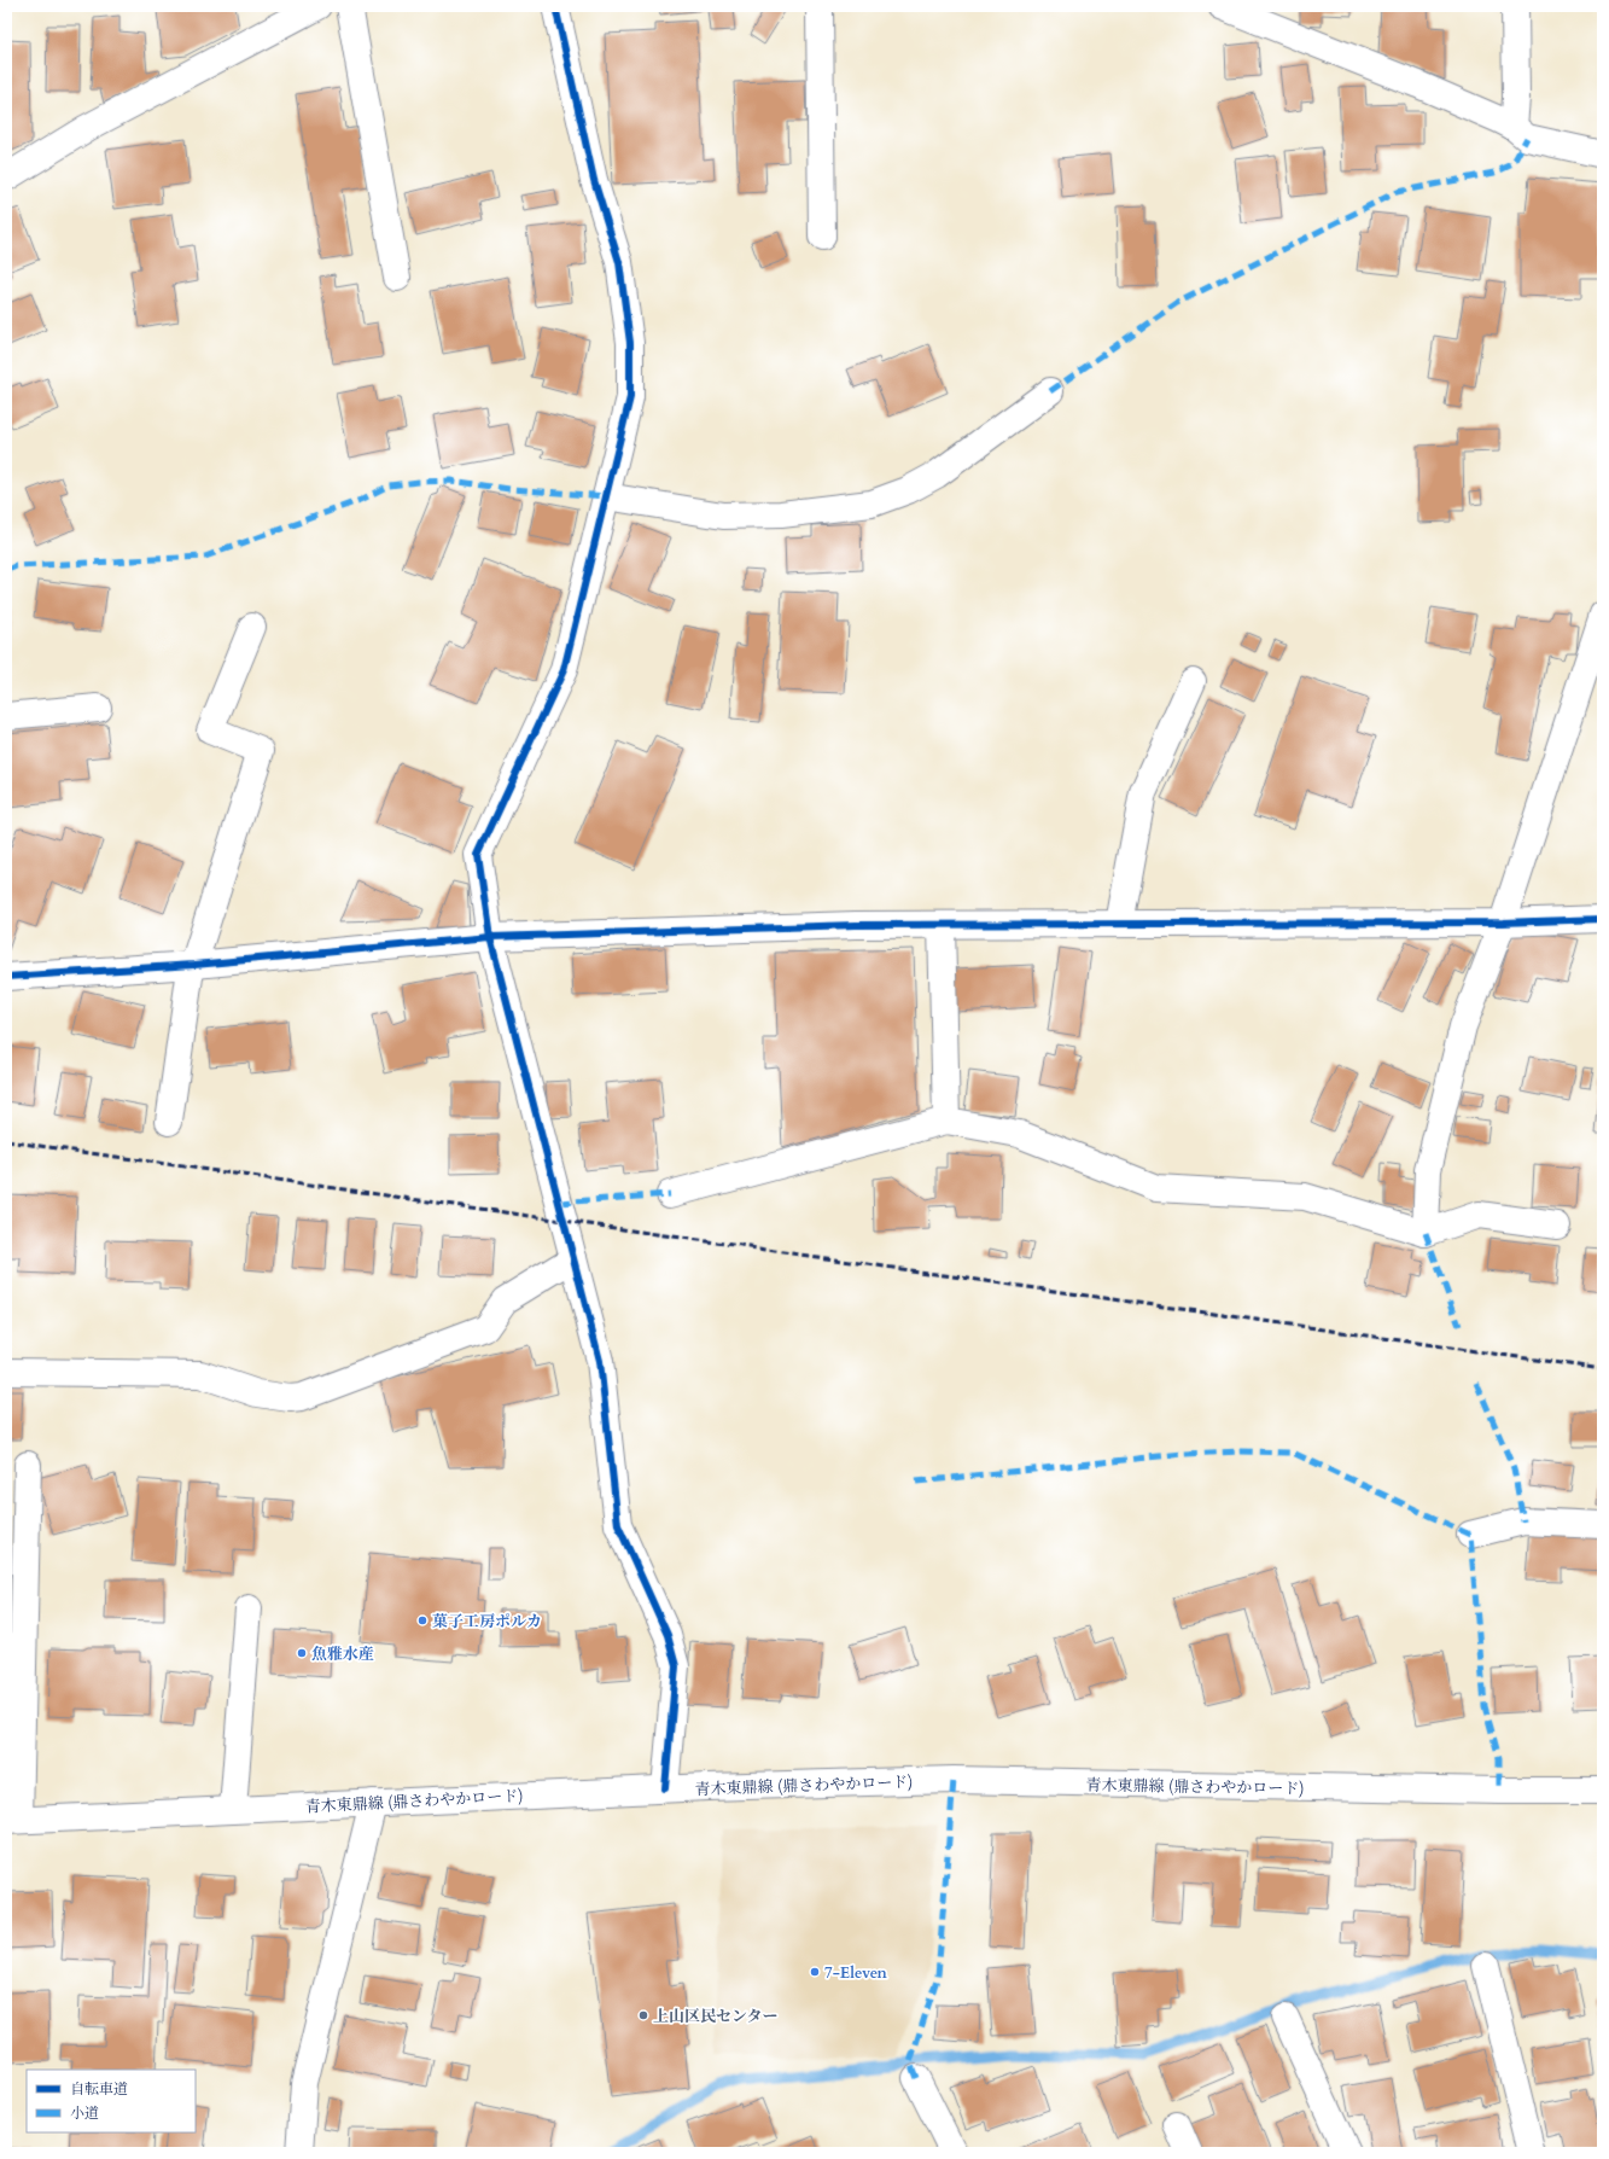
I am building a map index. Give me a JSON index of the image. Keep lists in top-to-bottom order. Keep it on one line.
{"streets":{"street":["青木東鼎線 (鼎さわやかロード)"]},"places":["菓子工房ポルカ","魚雅水産","7-Eleven","上山区民センター"],"legend":["自転車道","小道"]}
